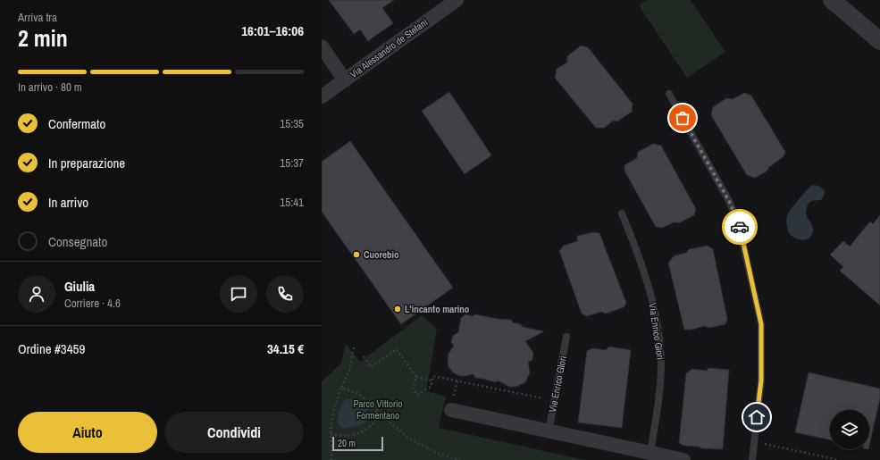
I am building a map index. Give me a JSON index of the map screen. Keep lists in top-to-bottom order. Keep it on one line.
{"streets":{"street":["Via Alessandro de Stefani"],"lane":["Via Enrico Glori","Vie Enrico Glori"]},"parks":["Parco Vittorio Formentano"],"places":["Cuorebio","L'incanto marino"],"scale_bar":"20 m","page":{"heading":["2 min","Arriva tra","16:01–16:06"],"panel":["Giulia","Corriere · 4.6","Ordine #3459","34.15 €"],"bar":"In arrivo · 80 m","list":[["Confermato","15:35"],["In preparazione","15:37"],["In arrivo","15:41"],"Consegnato"],"buttons":["Aiuto","Condividi"],"scale":"20 m"}}
